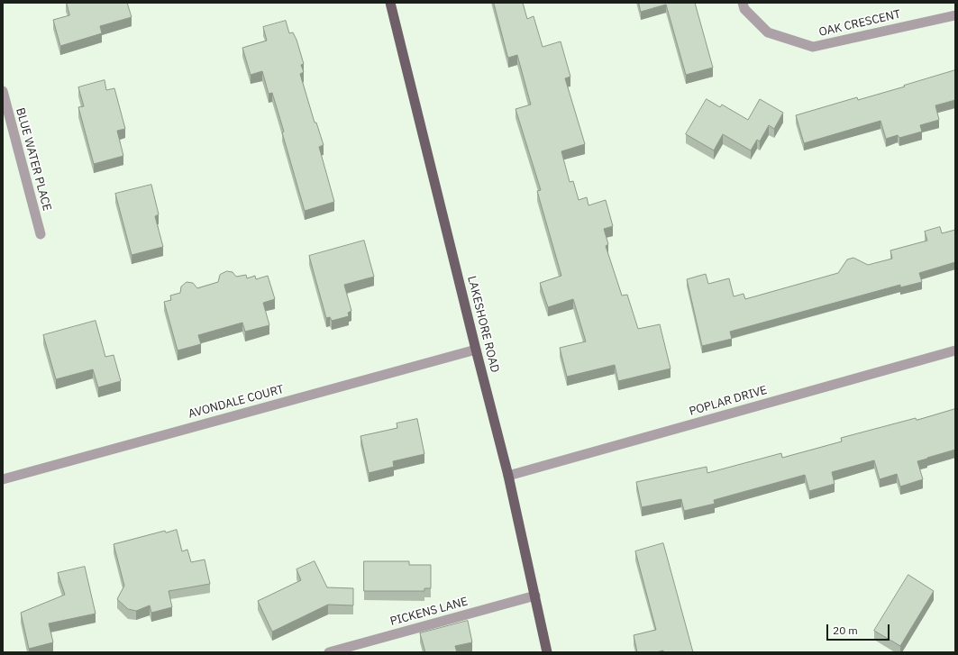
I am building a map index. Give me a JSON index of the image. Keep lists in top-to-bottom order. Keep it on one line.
{"streets":{"main road":["LAKESHORE ROAD"],"street":["OAK CRESCENT","BLUE WATER PLACE","POPLAR DRIVE","AVONDALE COURT","PICKENS LANE"]},"crossings":[["LAKESHORE ROAD","POPLAR DRIVE"],["LAKESHORE ROAD","AVONDALE COURT"],["LAKESHORE ROAD","PICKENS LANE"]],"scale_bar":"20 m"}
